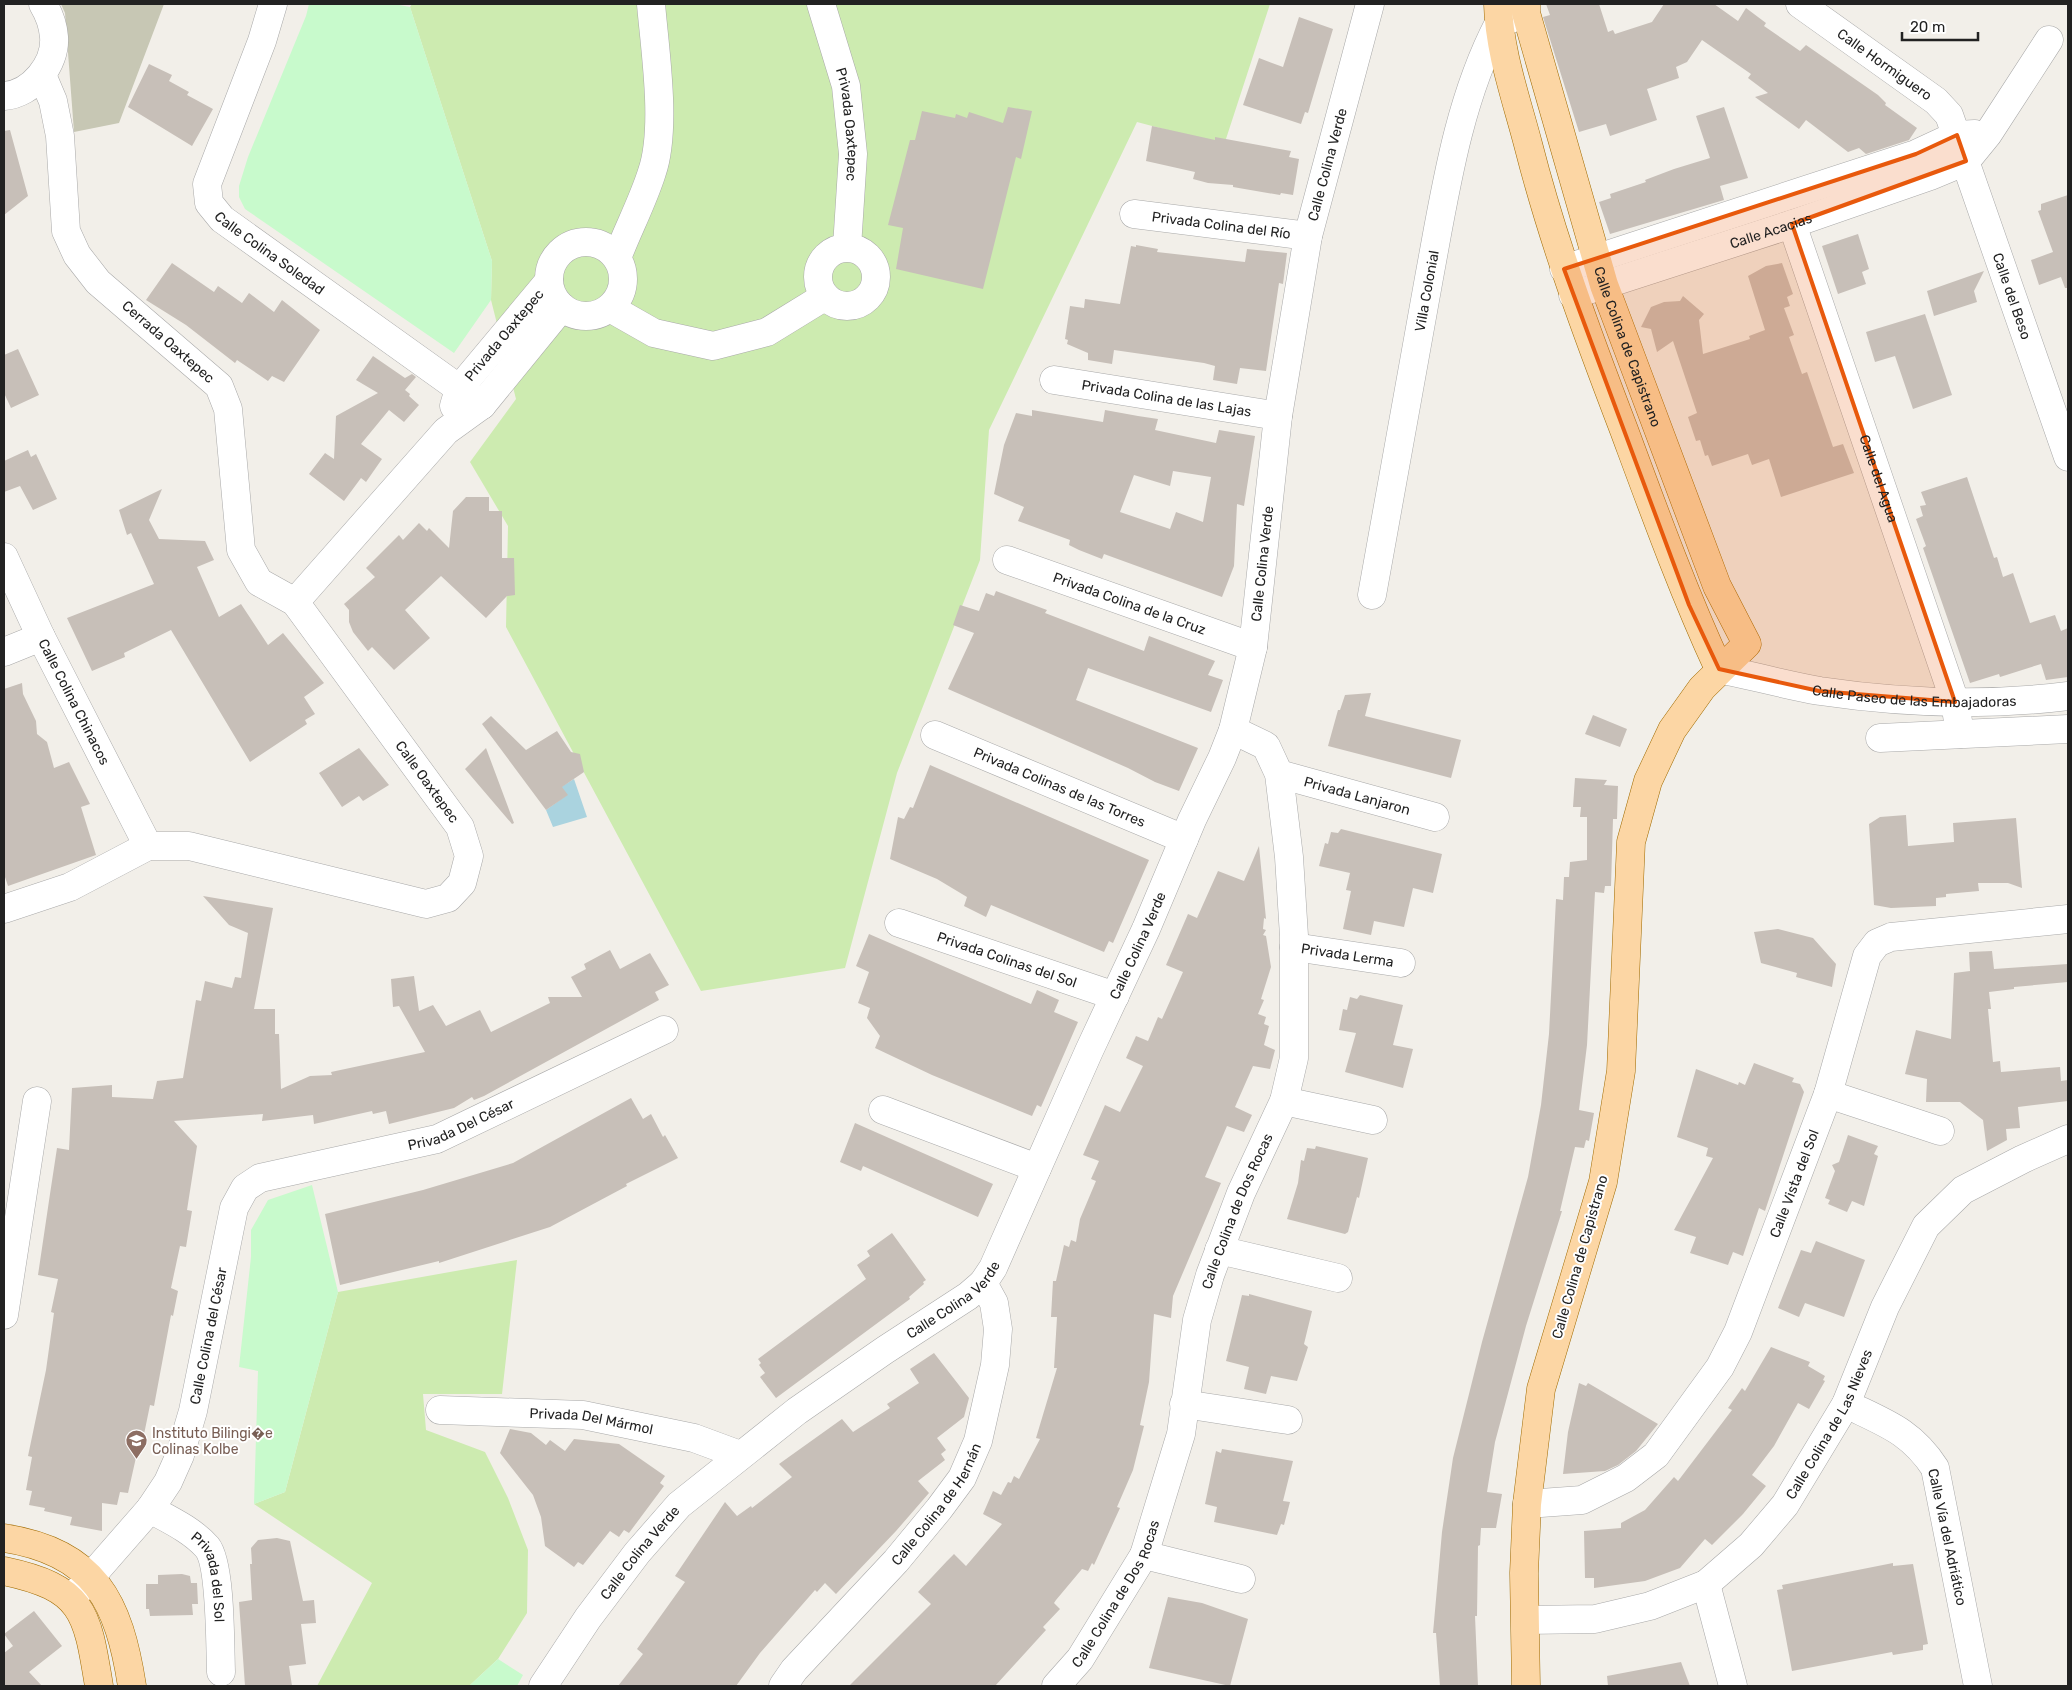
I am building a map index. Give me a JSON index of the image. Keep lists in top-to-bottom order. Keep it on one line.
{"streets":{"main road":["Calle Colina de Capistrano"],"street":["Calle Hormiguero","Privada Oaxtepec","Calle Colina Verde","Privada Colina del Río","Calle Acacias","Calle Colina Soledad","Villa Colonial","Calle del Beso","Cerrada Oaxtepec","Privada Colina de las Lajas","Calle del Agua","Privada Colina de la Cruz","Calle Paseo de las Embajadoras","Calle Colina Chinacos","Calle Oaxtepec","Privada Colinas de las Torres","Privada Lanjaron","Privada Lerma","Privada Colinas del Sol","Privada Del César","Calle Vista del Sol","Calle Colina de Dos Rocas","Calle Colina del César","Privada Del Mármol","Calle Colina de Las Nieves","Calle Colina de Hernán","Calle Vía del Adriático","Privada del Sol"]},"crossings":[["Calle Hormiguero","Calle Acacias"],["Calle Hormiguero","Calle del Beso"],["Privada Oaxtepec","Calle Colina Soledad"],["Calle Colina Verde","Privada Colina del Río"],["Calle Colina Verde","Privada Colina de las Lajas"],["Calle Colina Verde","Privada Colina de la Cruz"],["Calle Colina Verde","Privada Colinas de las Torres"],["Calle Colina Verde","Privada Colinas del Sol"],["Calle Colina Verde","Calle Colina de Dos Rocas"],["Calle Colina Verde","Privada Del Mármol"],["Calle Colina Verde","Calle Colina de Hernán"],["Calle Acacias","Calle del Beso"],["Calle Acacias","Calle Colina de Capistrano"],["Calle Acacias","Calle del Agua"],["Cerrada Oaxtepec","Calle Oaxtepec"],["Calle Colina de Capistrano","Calle Paseo de las Embajadoras"],["Calle Colina de Capistrano","Calle Vista del Sol"],["Calle Colina de Capistrano","Calle Colina de Las Nieves"],["Calle del Agua","Calle Paseo de las Embajadoras"],["Calle Colina Chinacos","Calle Oaxtepec"],["Privada Lanjaron","Calle Colina de Dos Rocas"],["Privada Lerma","Calle Colina de Dos Rocas"],["Privada Del César","Calle Colina del César"],["Calle Colina del César","Privada del Sol"],["Calle Colina de Las Nieves","Calle Vía del Adriático"]],"places":{"school or university":["Instituto Bilingi�e Colinas Kolbe"]},"scale_bar":"20 m"}
